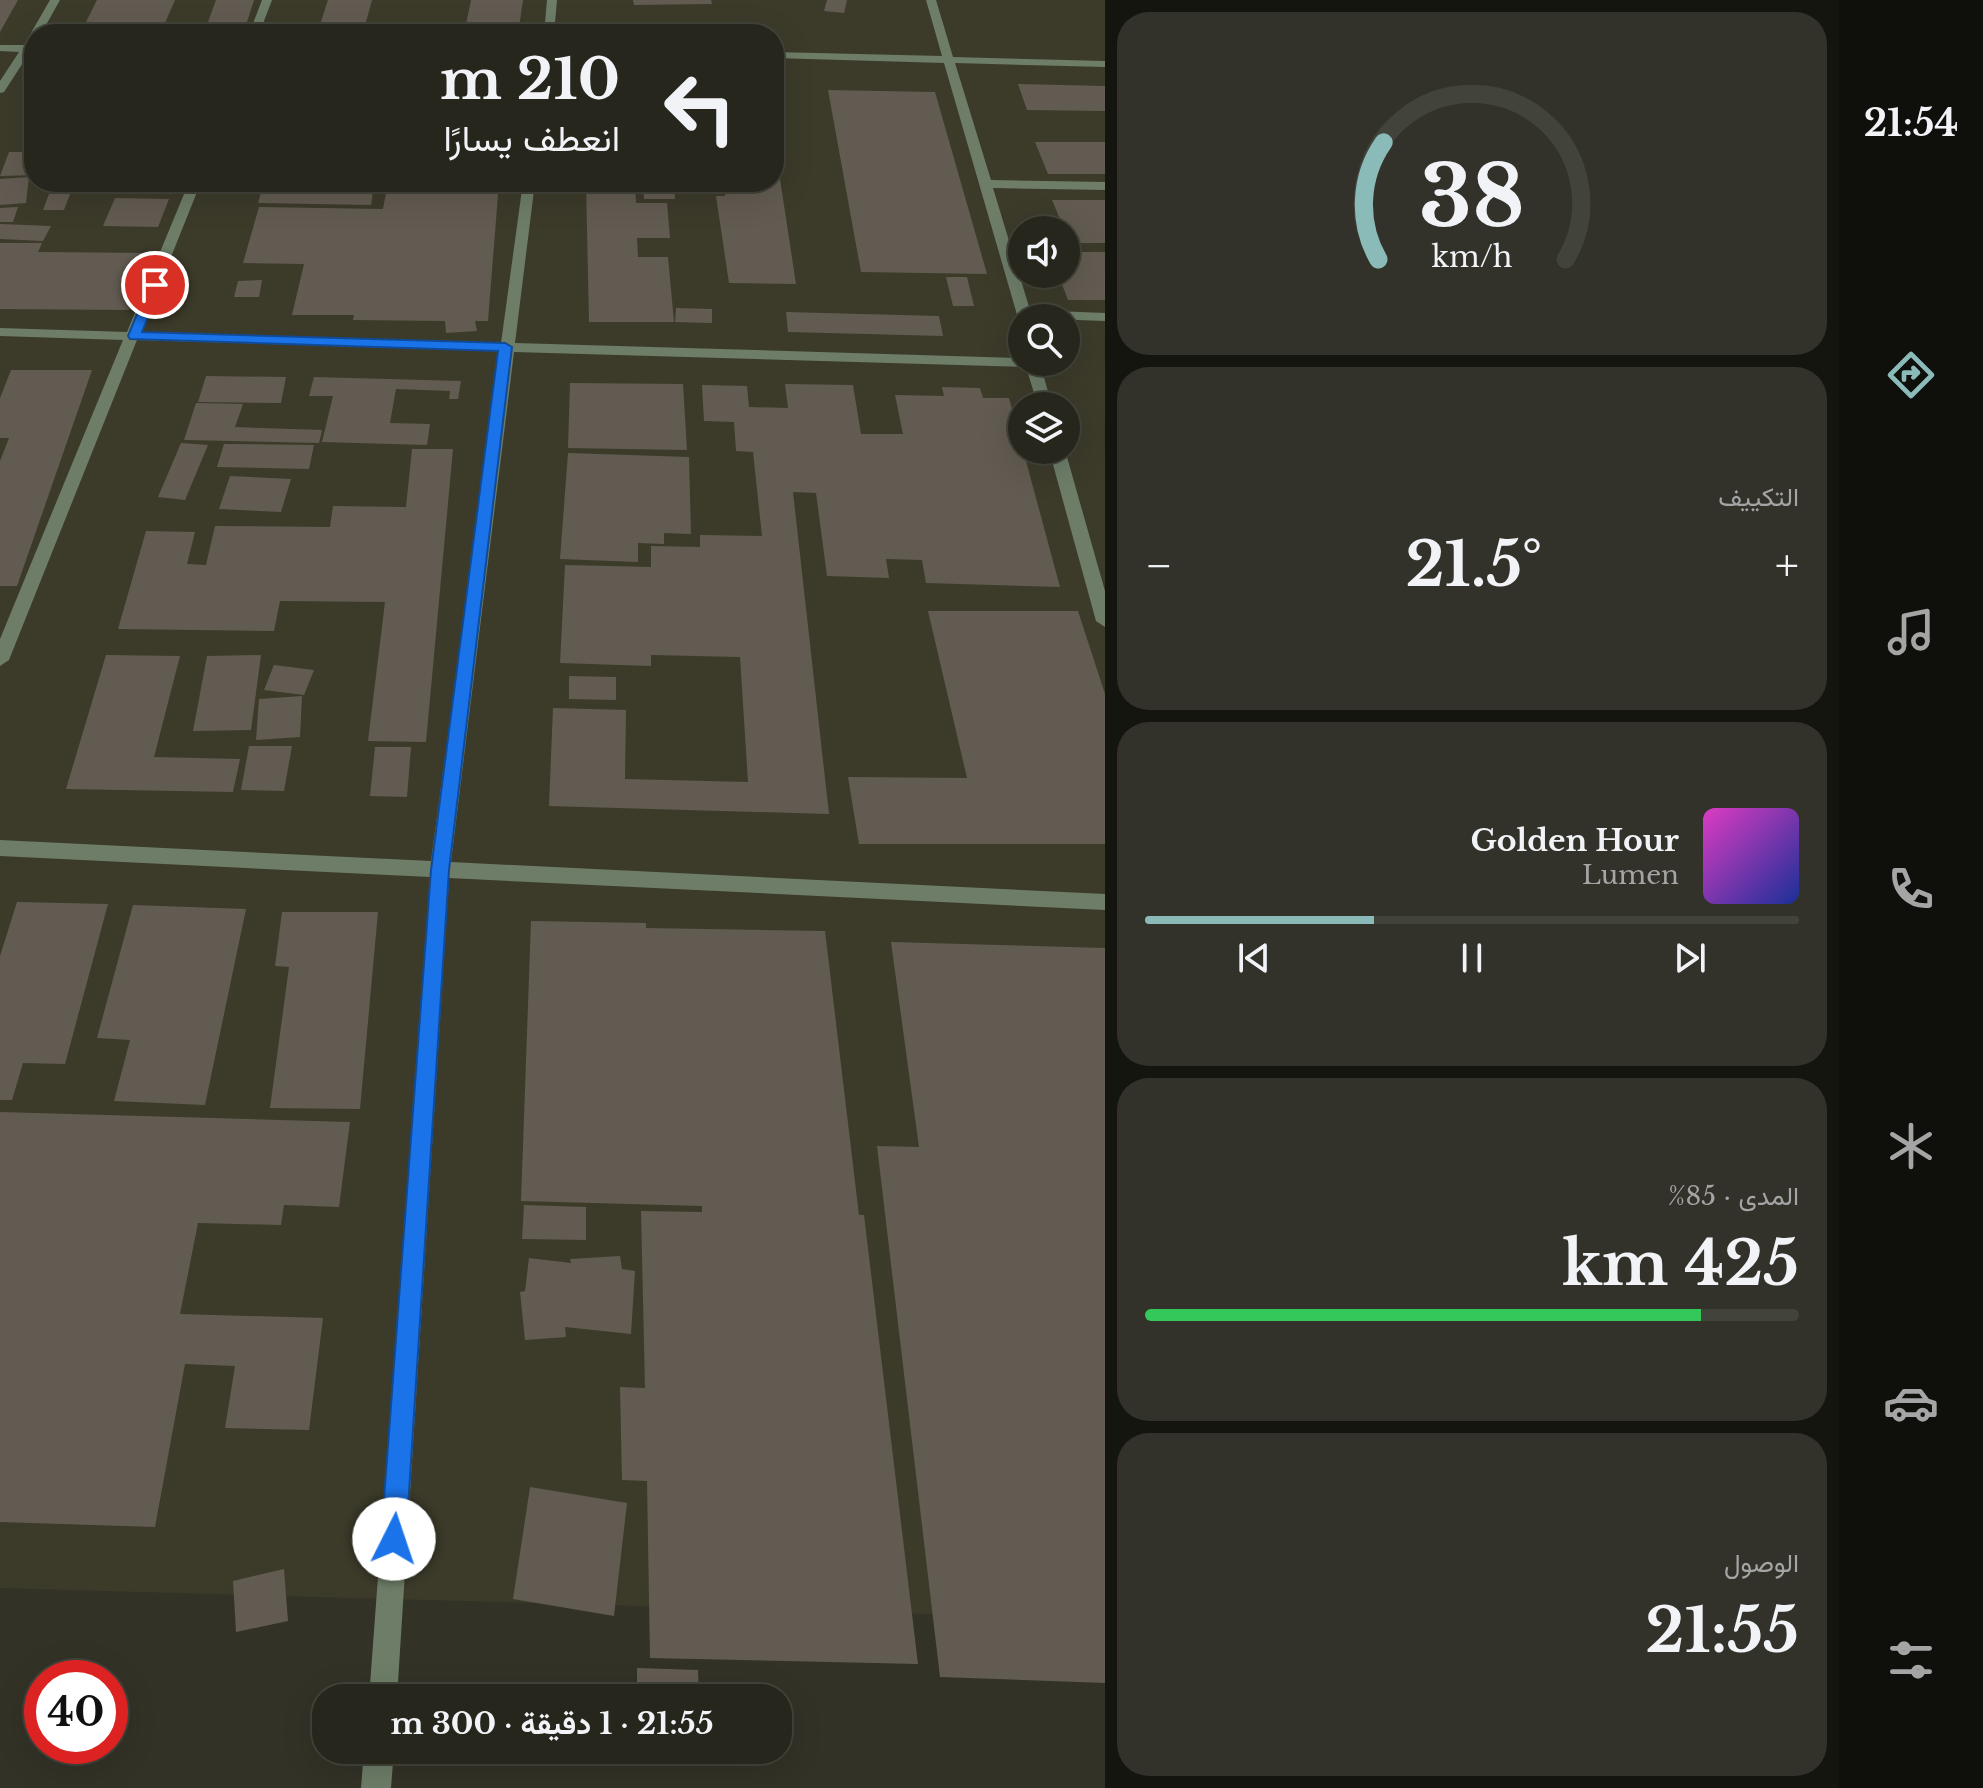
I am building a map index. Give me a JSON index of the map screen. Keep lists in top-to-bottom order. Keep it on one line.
{"page":{"tabs":"21:54","turn":["210 m","انعطف يسارًا"],"tile":["التكييف",["المدى · 85%","425 km"],["الوصول","21:55"]],"heat":["−","21.5°","+"],"song":["Golden Hour","Lumen"],"limit":"40","trip":"21:55 · 1 دقيقة · 300 m","gauge":["38","km/h"]}}
